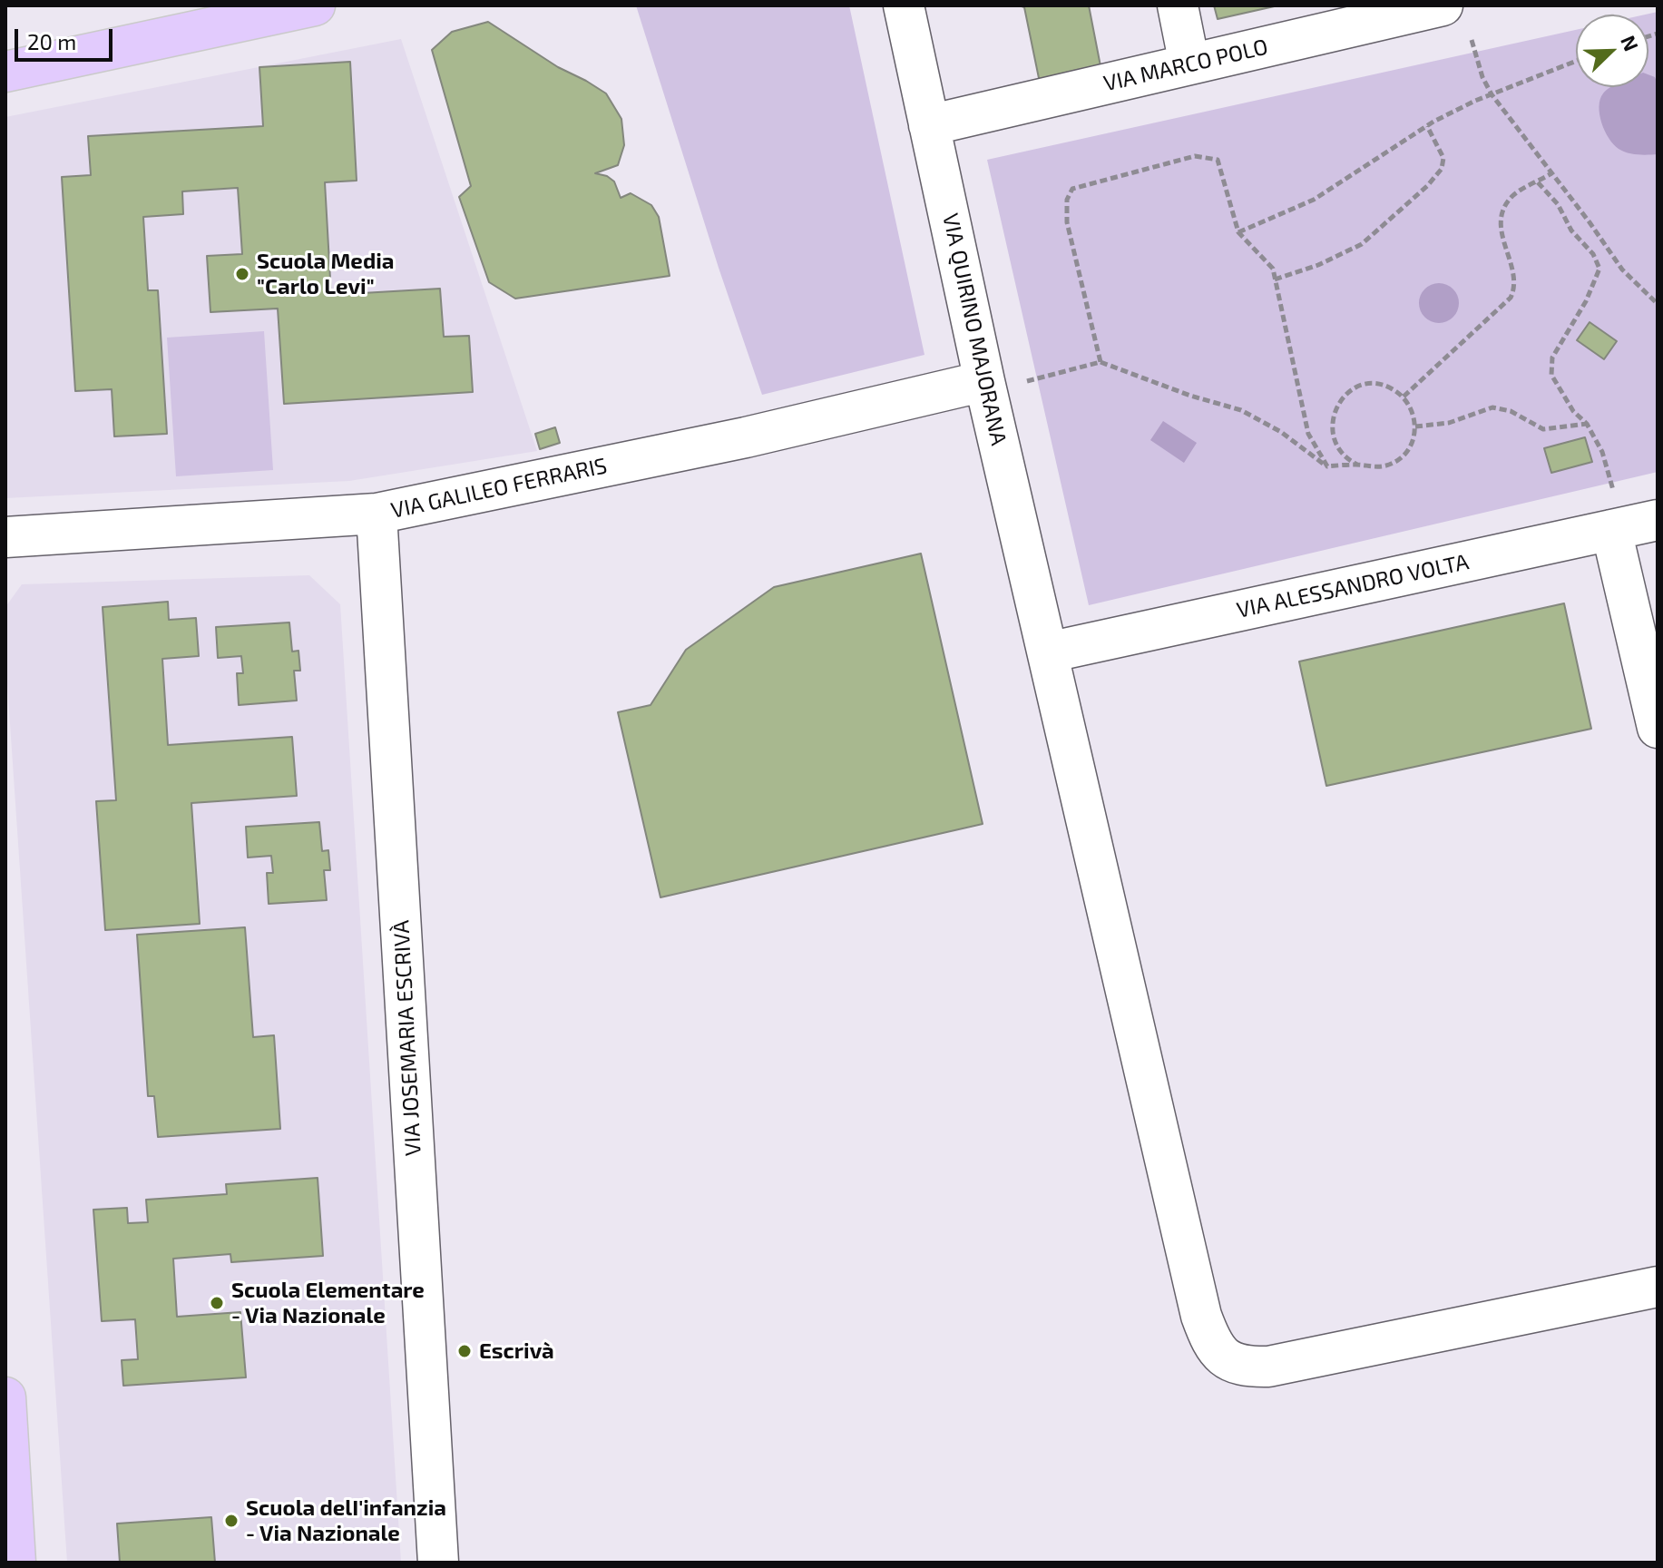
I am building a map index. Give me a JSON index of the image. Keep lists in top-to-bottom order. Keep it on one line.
{"streets":{"street":["VIA MARCO POLO","VIA QUIRINO MAJORANA","VIA GALILEO FERRARIS","VIA ALESSANDRO VOLTA","VIA JOSEMARIA ESCRIVÀ"]},"crossings":[["VIA MARCO POLO","VIA QUIRINO MAJORANA"],["VIA QUIRINO MAJORANA","VIA GALILEO FERRARIS"],["VIA QUIRINO MAJORANA","VIA ALESSANDRO VOLTA"],["VIA GALILEO FERRARIS","VIA JOSEMARIA ESCRIVÀ"]],"places":["Scuola Media \"Carlo Levi\"","Scuola Elementare - Via Nazionale","Escrivà","Scuola delI'infanzia - Via Nazionale"],"scale_bar":"20 m","north":"top right"}
